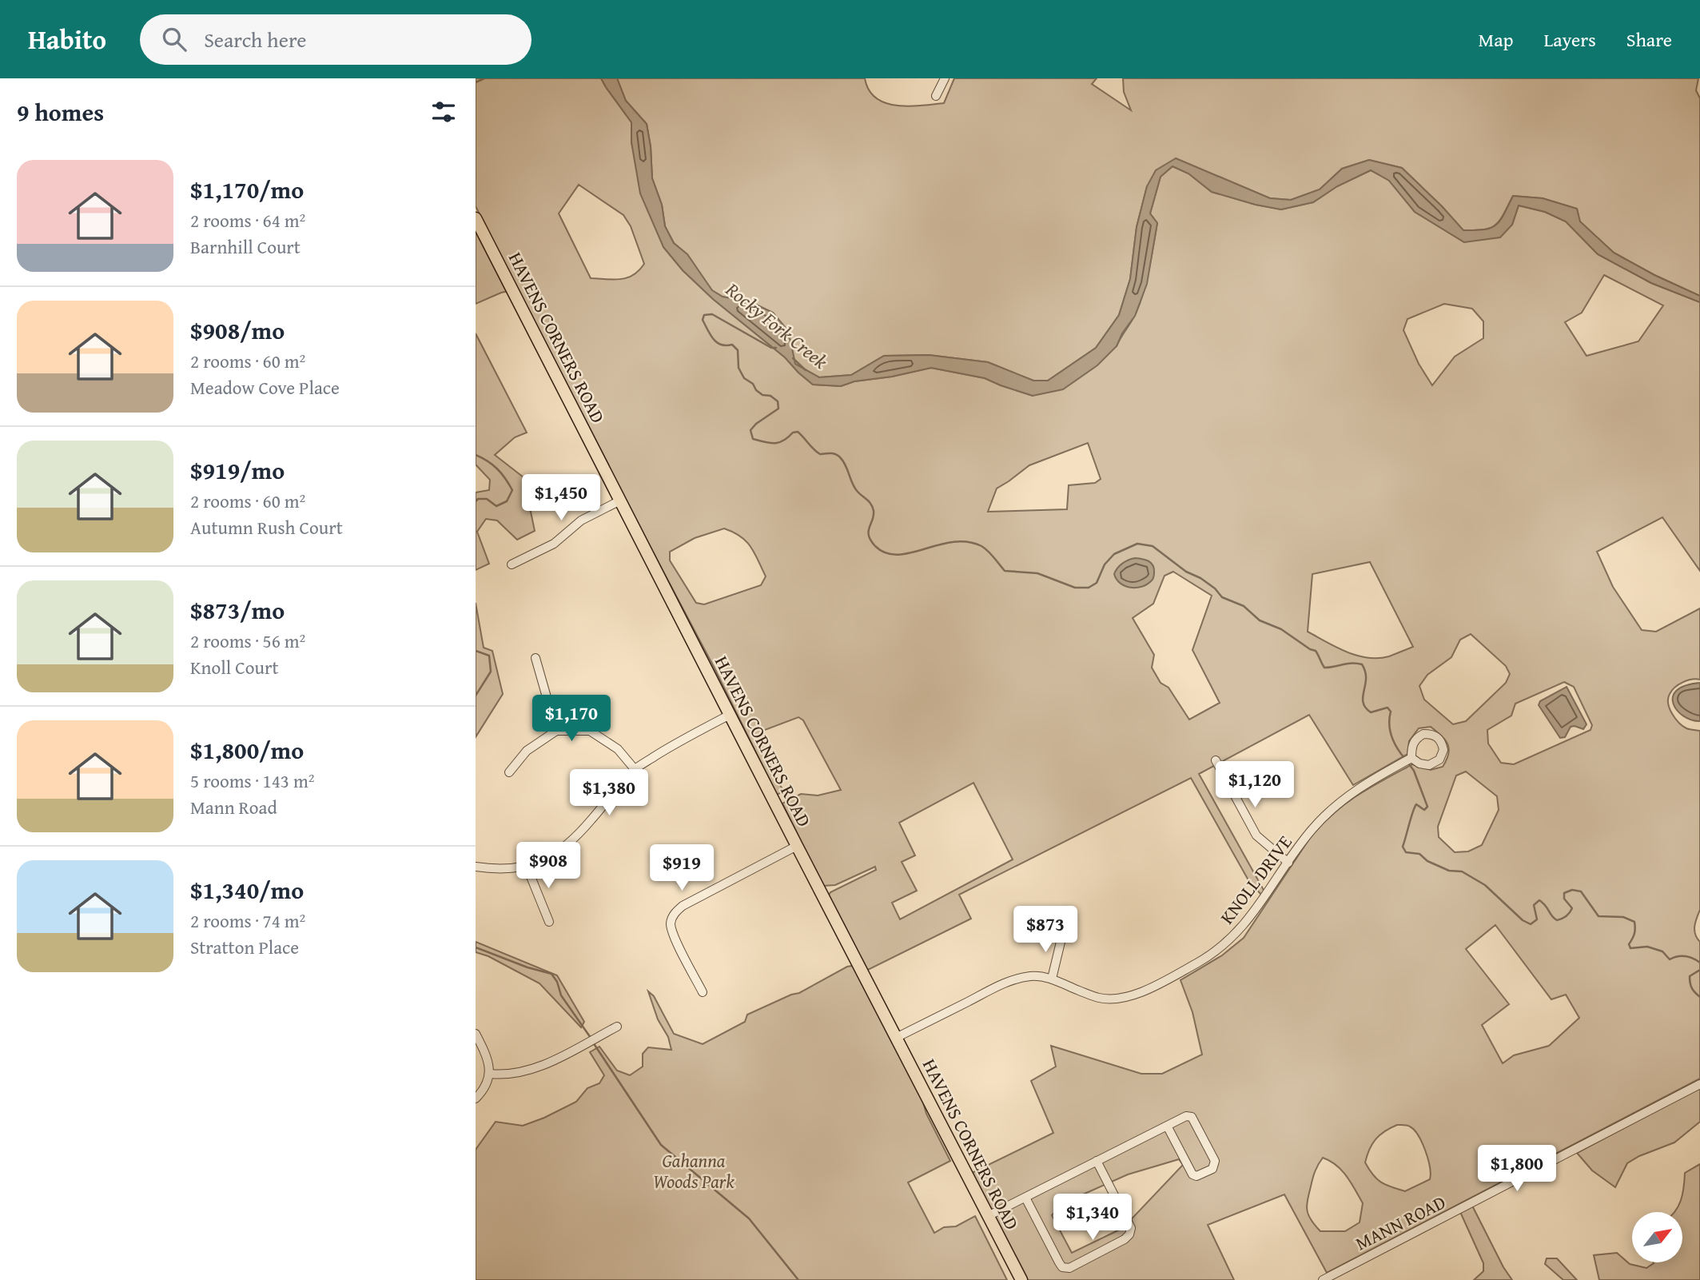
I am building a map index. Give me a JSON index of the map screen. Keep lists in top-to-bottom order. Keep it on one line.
{"streets":{"main road":["HAVENS CORNERS ROAD"],"street":["KNOLL DRIVE","MANN ROAD"]},"crossings":[["HAVENS CORNERS ROAD","KNOLL DRIVE"]],"water":["Rocky Fork Creek"],"parks":["Gahanna Woods Park"],"north":"top right","page":{"header":"Habito","search":"Search here","nav":["Map","Layers","Share"],"heading":"9 homes","list":[{"name":"$1,170/mo","note":"2 rooms · 64 m² · Barnhill Court"},{"name":"$908/mo","note":"2 rooms · 60 m² · Meadow Cove Place"},{"name":"$919/mo","note":"2 rooms · 60 m² · Autumn Rush Court"},{"name":"$873/mo","note":"2 rooms · 56 m² · Knoll Court"},{"name":"$1,800/mo","note":"5 rooms · 143 m² · Mann Road"},{"name":"$1,340/mo","note":"2 rooms · 74 m² · Stratton Place"}],"price":["$1,450","$1,170","$1,120","$1,380","$908","$919","$873","$1,800","$1,340"]}}
